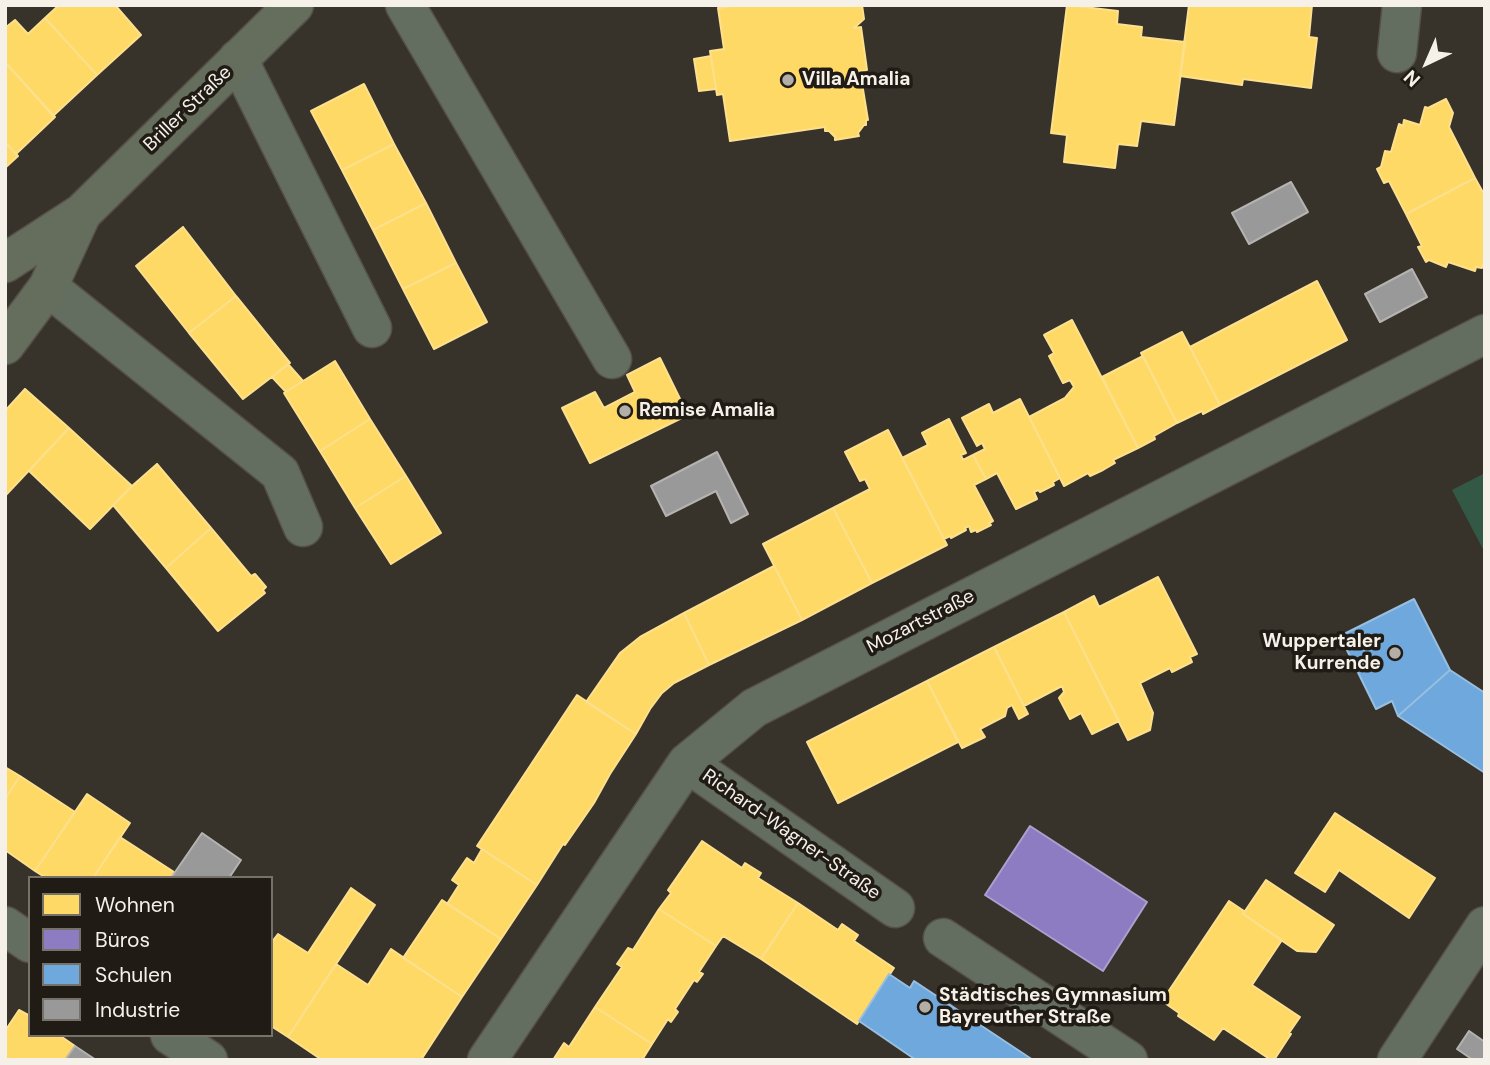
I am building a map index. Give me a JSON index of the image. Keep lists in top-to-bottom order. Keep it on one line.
{"streets":{"main road":["Briller Straße"],"street":["Mozartstraße","Richard-Wagner-Straße"]},"crossings":[["Mozartstraße","Richard-Wagner-Straße"]],"places":["Villa Amalia","Remise Amalia","Wuppertaler Kurrende","Städtisches Gymnasium Bayreuther Straße"],"legend":["Wohnen","Büros","Schulen","Industrie"],"north":"bottom left"}
